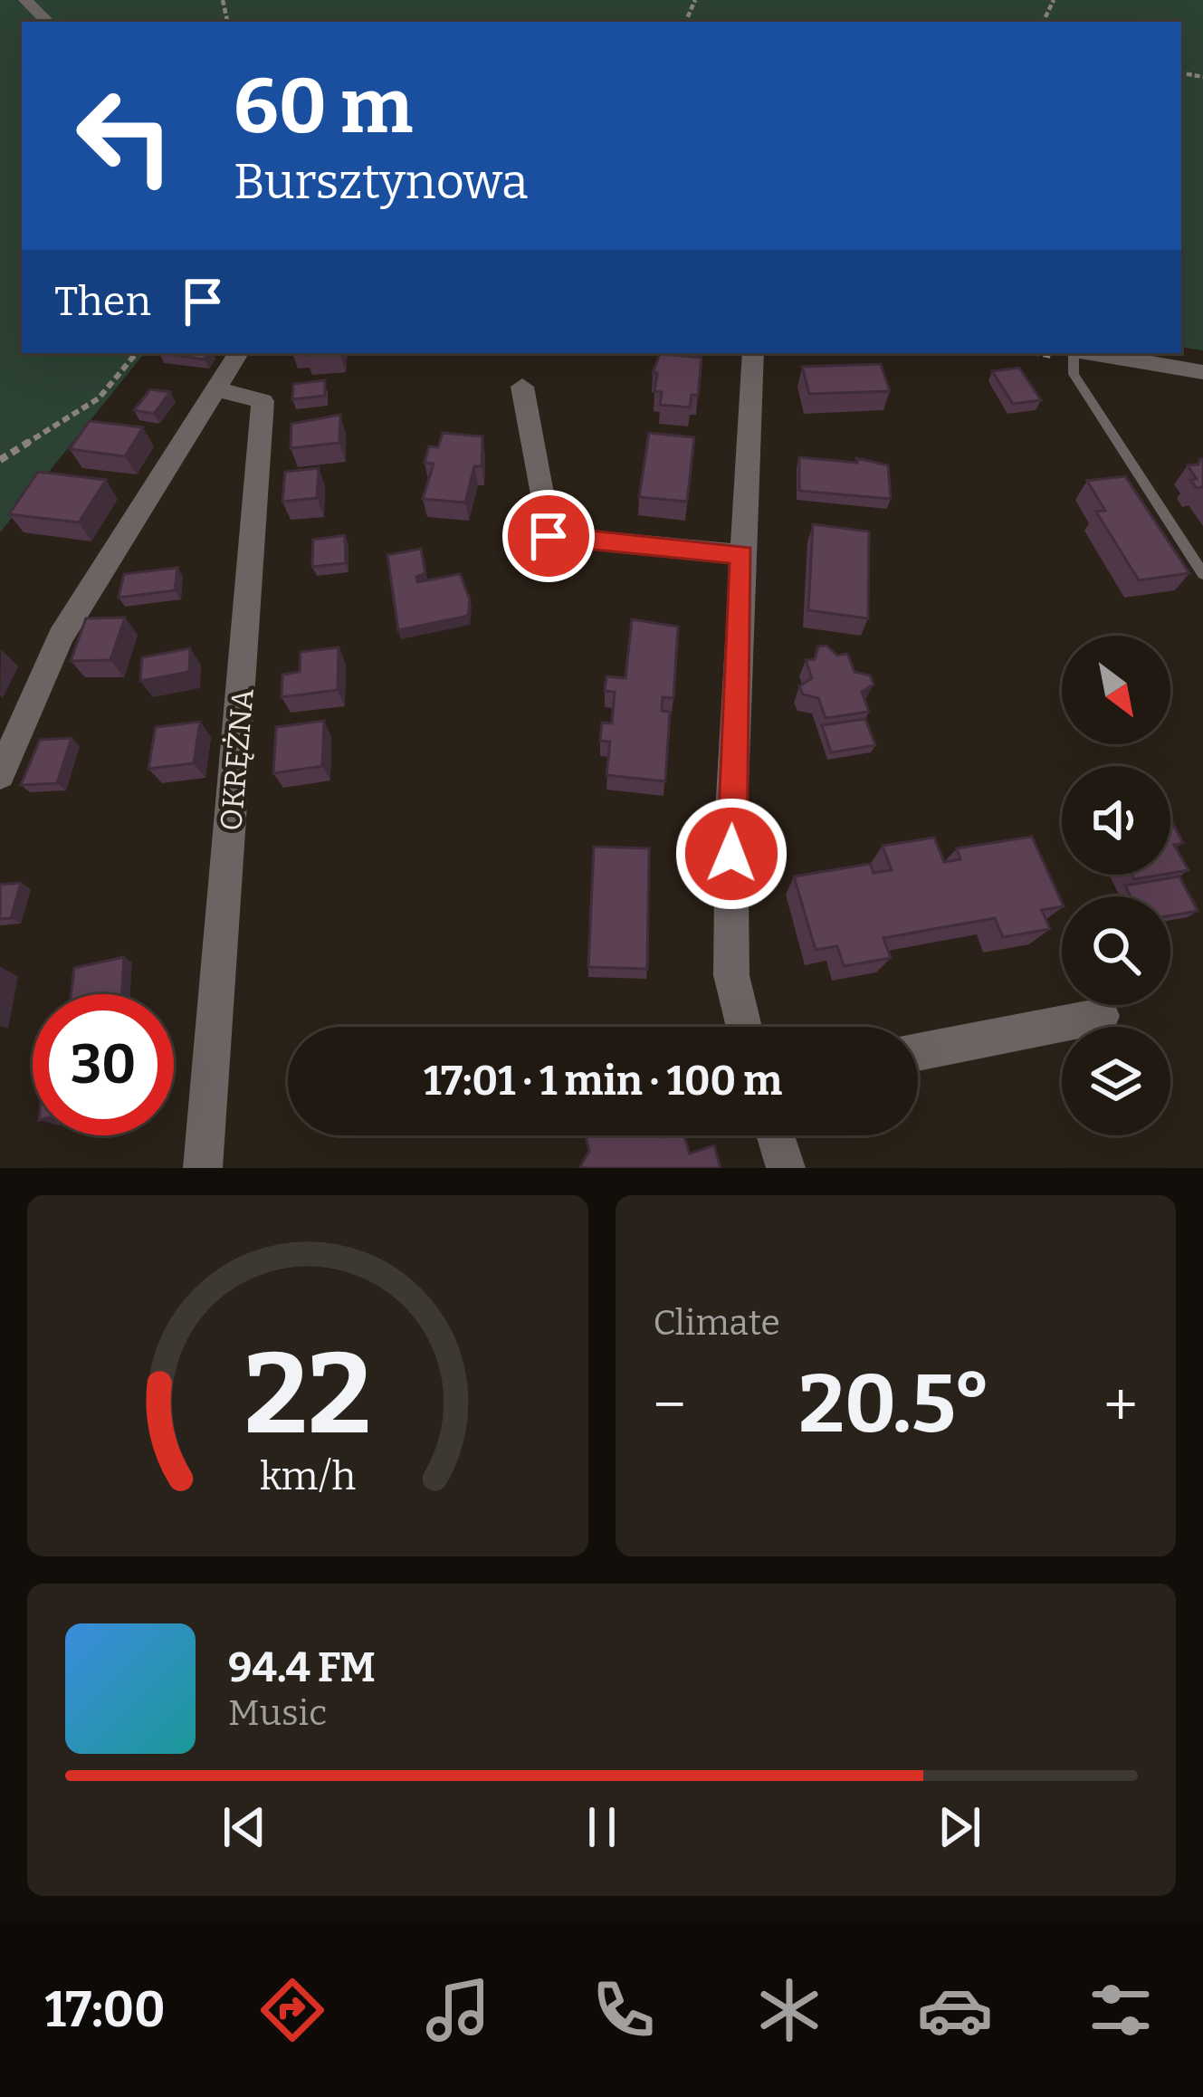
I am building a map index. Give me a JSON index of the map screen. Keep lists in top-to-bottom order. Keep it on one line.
{"streets":{"street":["OKRĘŻNA"]},"north":"bottom right","page":{"turn":["60 m","Bursztynowa"],"then":"Then","limit":"30","trip":"17:01 · 1 min · 100 m","tile":"Climate","heat":["−","20.5°","+"],"song":["94.4 FM","Music"],"tabs":"17:00","gauge":["22","km/h"]}}
